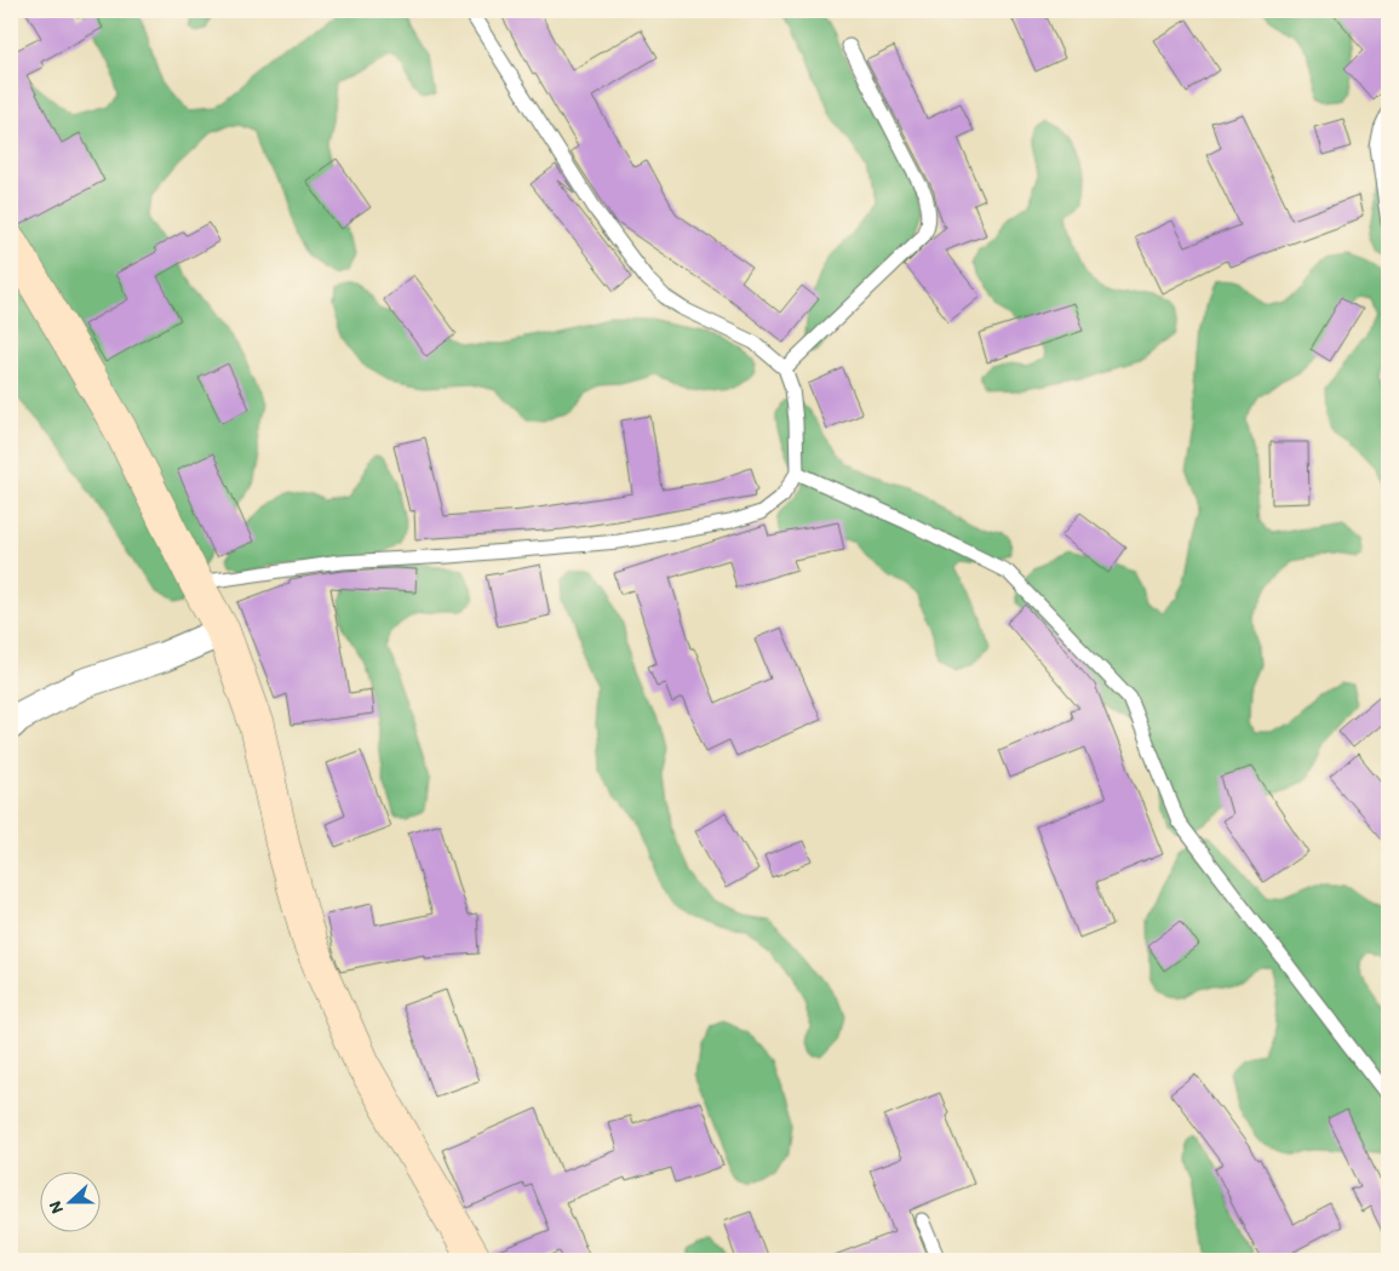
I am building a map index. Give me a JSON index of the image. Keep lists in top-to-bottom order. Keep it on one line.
{"north":"left"}
